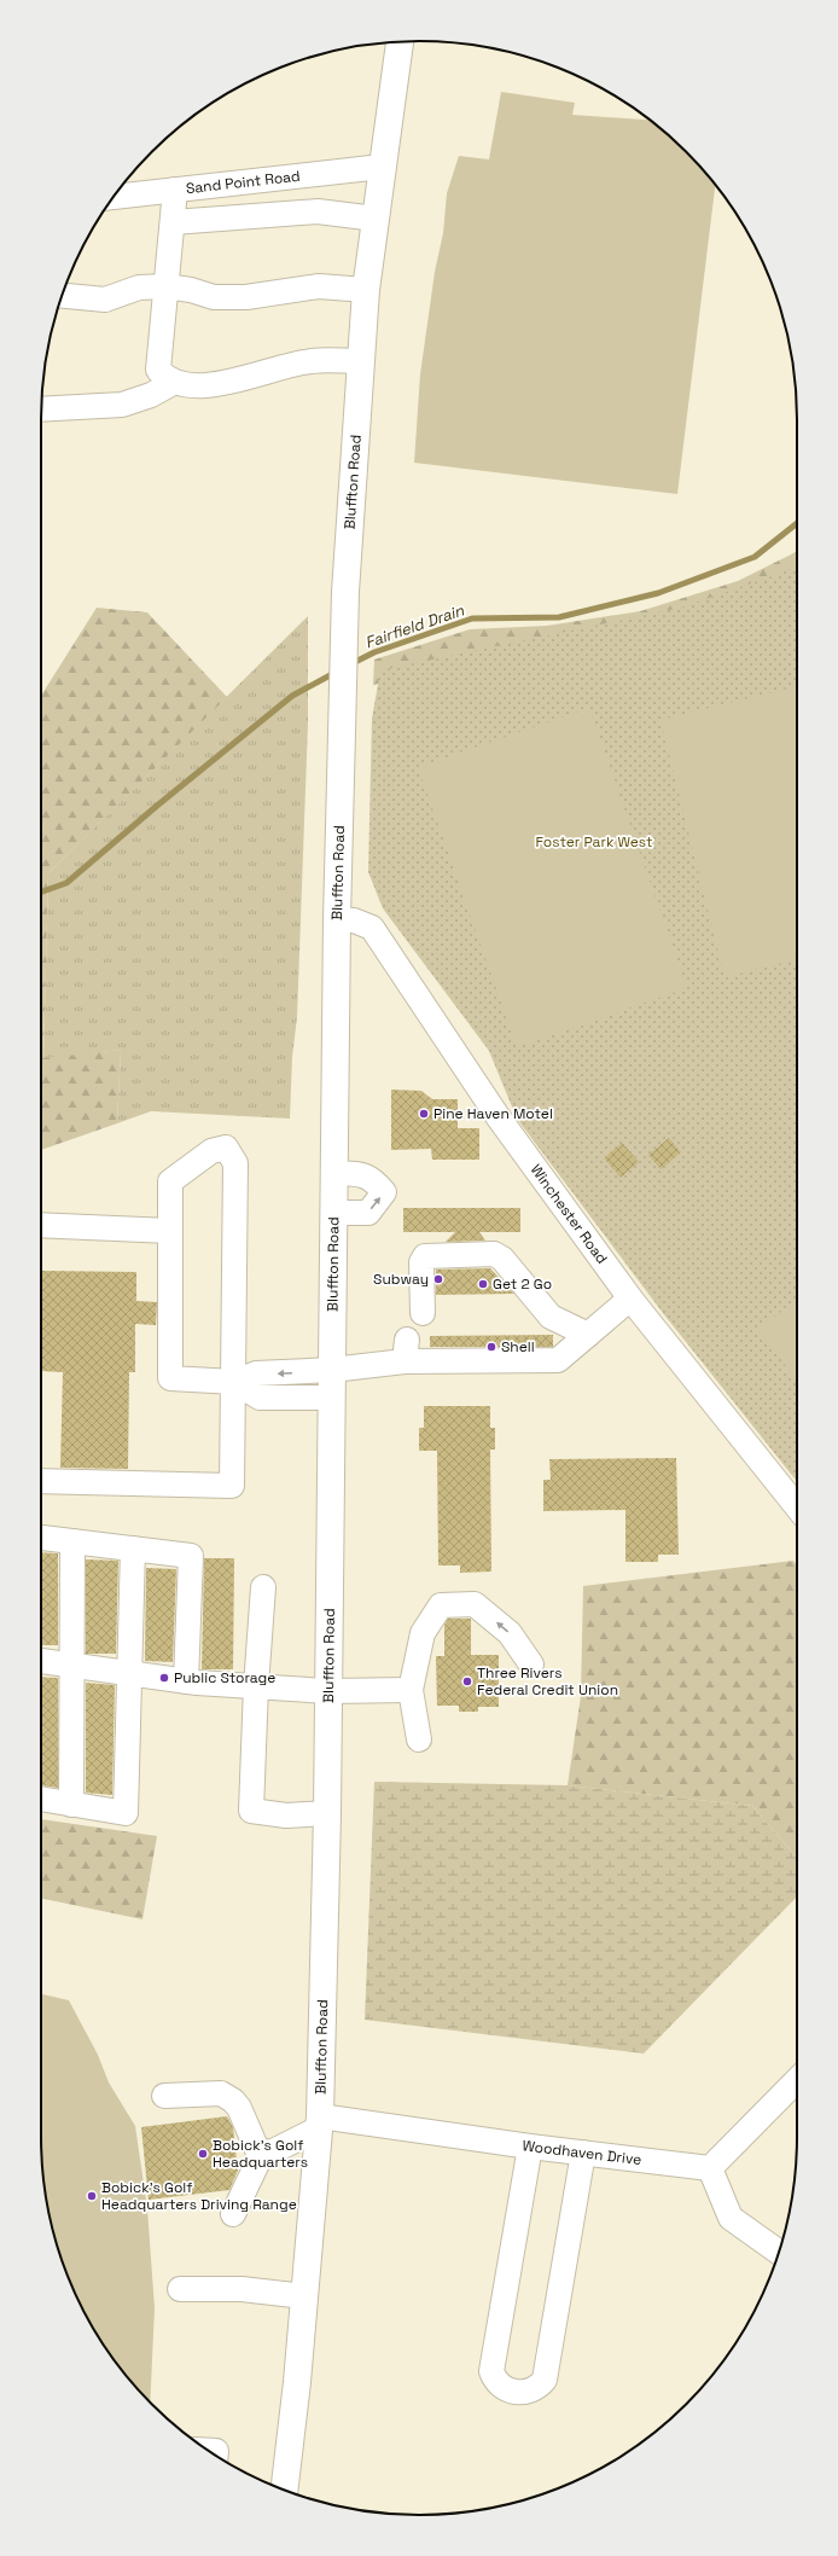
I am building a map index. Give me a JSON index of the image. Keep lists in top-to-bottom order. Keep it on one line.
{"streets":{"main road":["Bluffton Road"],"street":["Sand Point Road","Winchester Road","Woodhaven Drive"]},"crossings":[["Sand Point Road","Bluffton Road"],["Bluffton Road","Winchester Road"],["Bluffton Road","Woodhaven Drive"]],"water":["Fairfield Drain"],"parks":["Foster Park West"],"places":["Pine Haven Motel","Subway","Get 2 Go","Shell","Public Storage","Three Rivers Federal Credit Union","Bobick's Golf Headquarters","Bobick's Golf Headquarters Driving Range"]}
